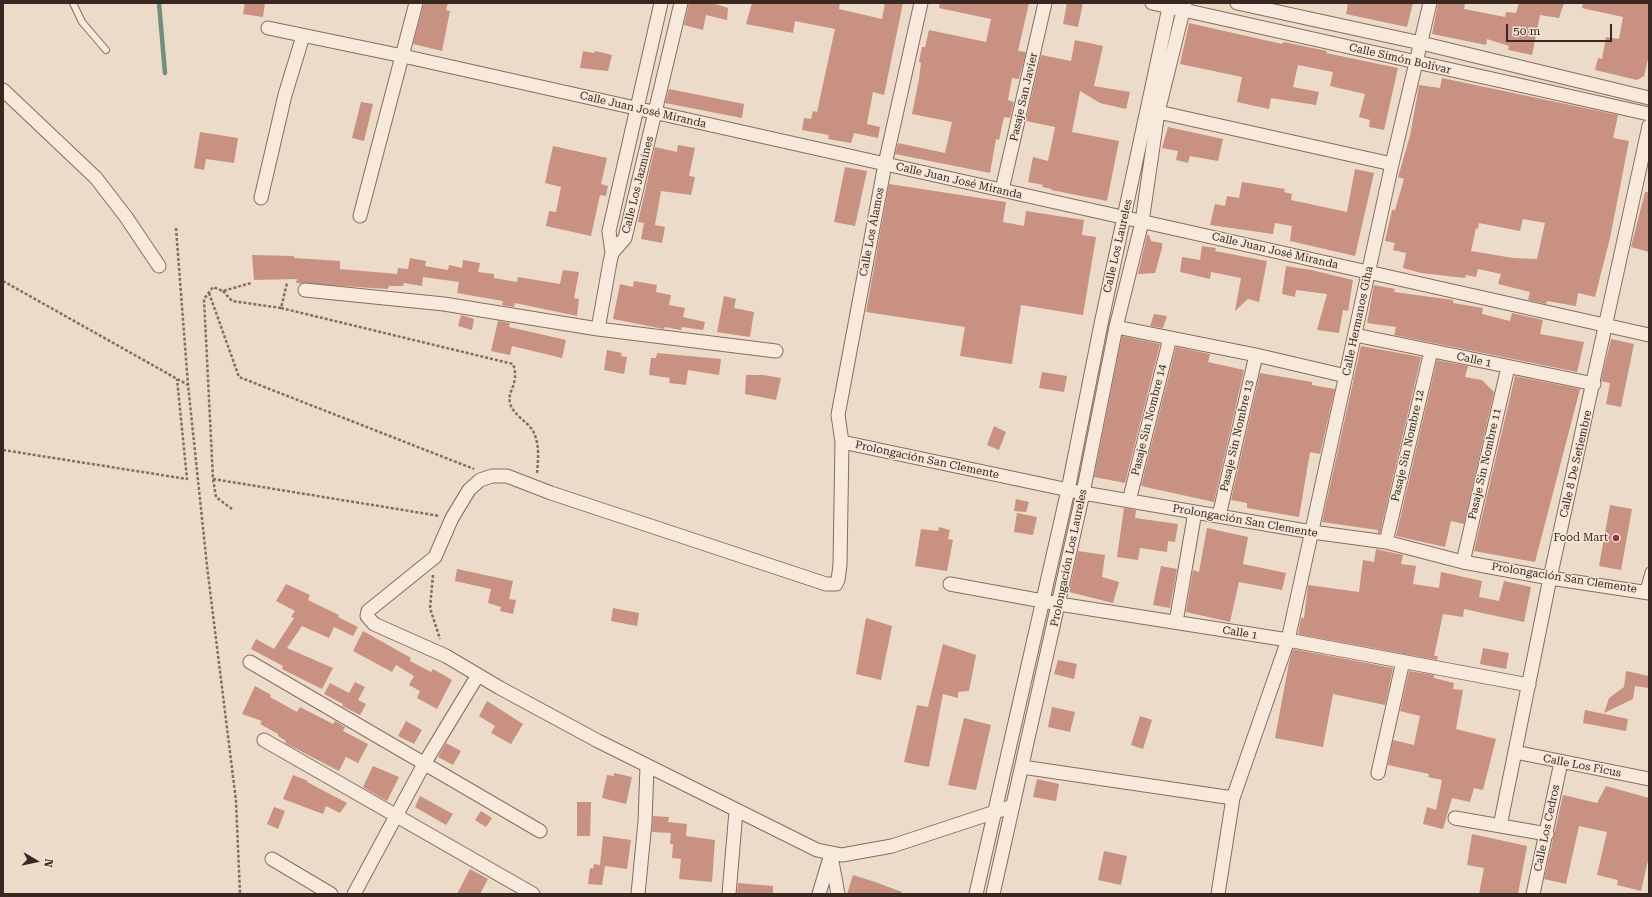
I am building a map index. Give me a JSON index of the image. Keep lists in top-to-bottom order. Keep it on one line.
{"streets":{"street":["Calle Simón Bolívar","Pasaje San Javier","Calle Juan José Miranda","Calle Los Jazmines","Calle Los Álamos","Calle Los Laureles","Calle Hermanos Giha","Calle 1","Pasaje Sin Nombre 14","Pasaje Sin Nombre 13","Pasaje Sin Nombre 12","Prolongación San Clemente","Pasaje Sin Nombre 11","Calle 8 De Setiembre","Prolongación Los Laureles","Calle Los Ficus","Calle Los Cedros"]},"crossings":[["Calle Simón Bolívar","Calle Los Laureles"],["Calle Simón Bolívar","Calle Hermanos Giha"],["Pasaje San Javier","Calle Juan José Miranda"],["Calle Juan José Miranda","Calle Los Jazmines"],["Calle Juan José Miranda","Calle Los Álamos"],["Calle Juan José Miranda","Calle Los Laureles"],["Calle Juan José Miranda","Calle Hermanos Giha"],["Calle Juan José Miranda","Calle 8 De Setiembre"],["Calle Juan José Miranda","Prolongación Los Laureles"],["Calle Los Álamos","Prolongación San Clemente"],["Calle Los Laureles","Prolongación San Clemente"],["Calle Los Laureles","Prolongación Los Laureles"],["Calle Hermanos Giha","Calle 1"],["Calle Hermanos Giha","Prolongación San Clemente"],["Calle 1","Pasaje Sin Nombre 12"],["Calle 1","Pasaje Sin Nombre 11"],["Calle 1","Calle 8 De Setiembre"],["Calle 1","Prolongación Los Laureles"],["Pasaje Sin Nombre 14","Prolongación San Clemente"],["Pasaje Sin Nombre 13","Prolongación San Clemente"],["Pasaje Sin Nombre 12","Prolongación San Clemente"],["Prolongación San Clemente","Pasaje Sin Nombre 11"],["Prolongación San Clemente","Calle 8 De Setiembre"],["Prolongación San Clemente","Prolongación Los Laureles"],["Calle 8 De Setiembre","Calle Los Ficus"],["Calle Los Ficus","Calle Los Cedros"]],"places":["Food Mart"],"scale_bar":"50 m","north":"right"}
